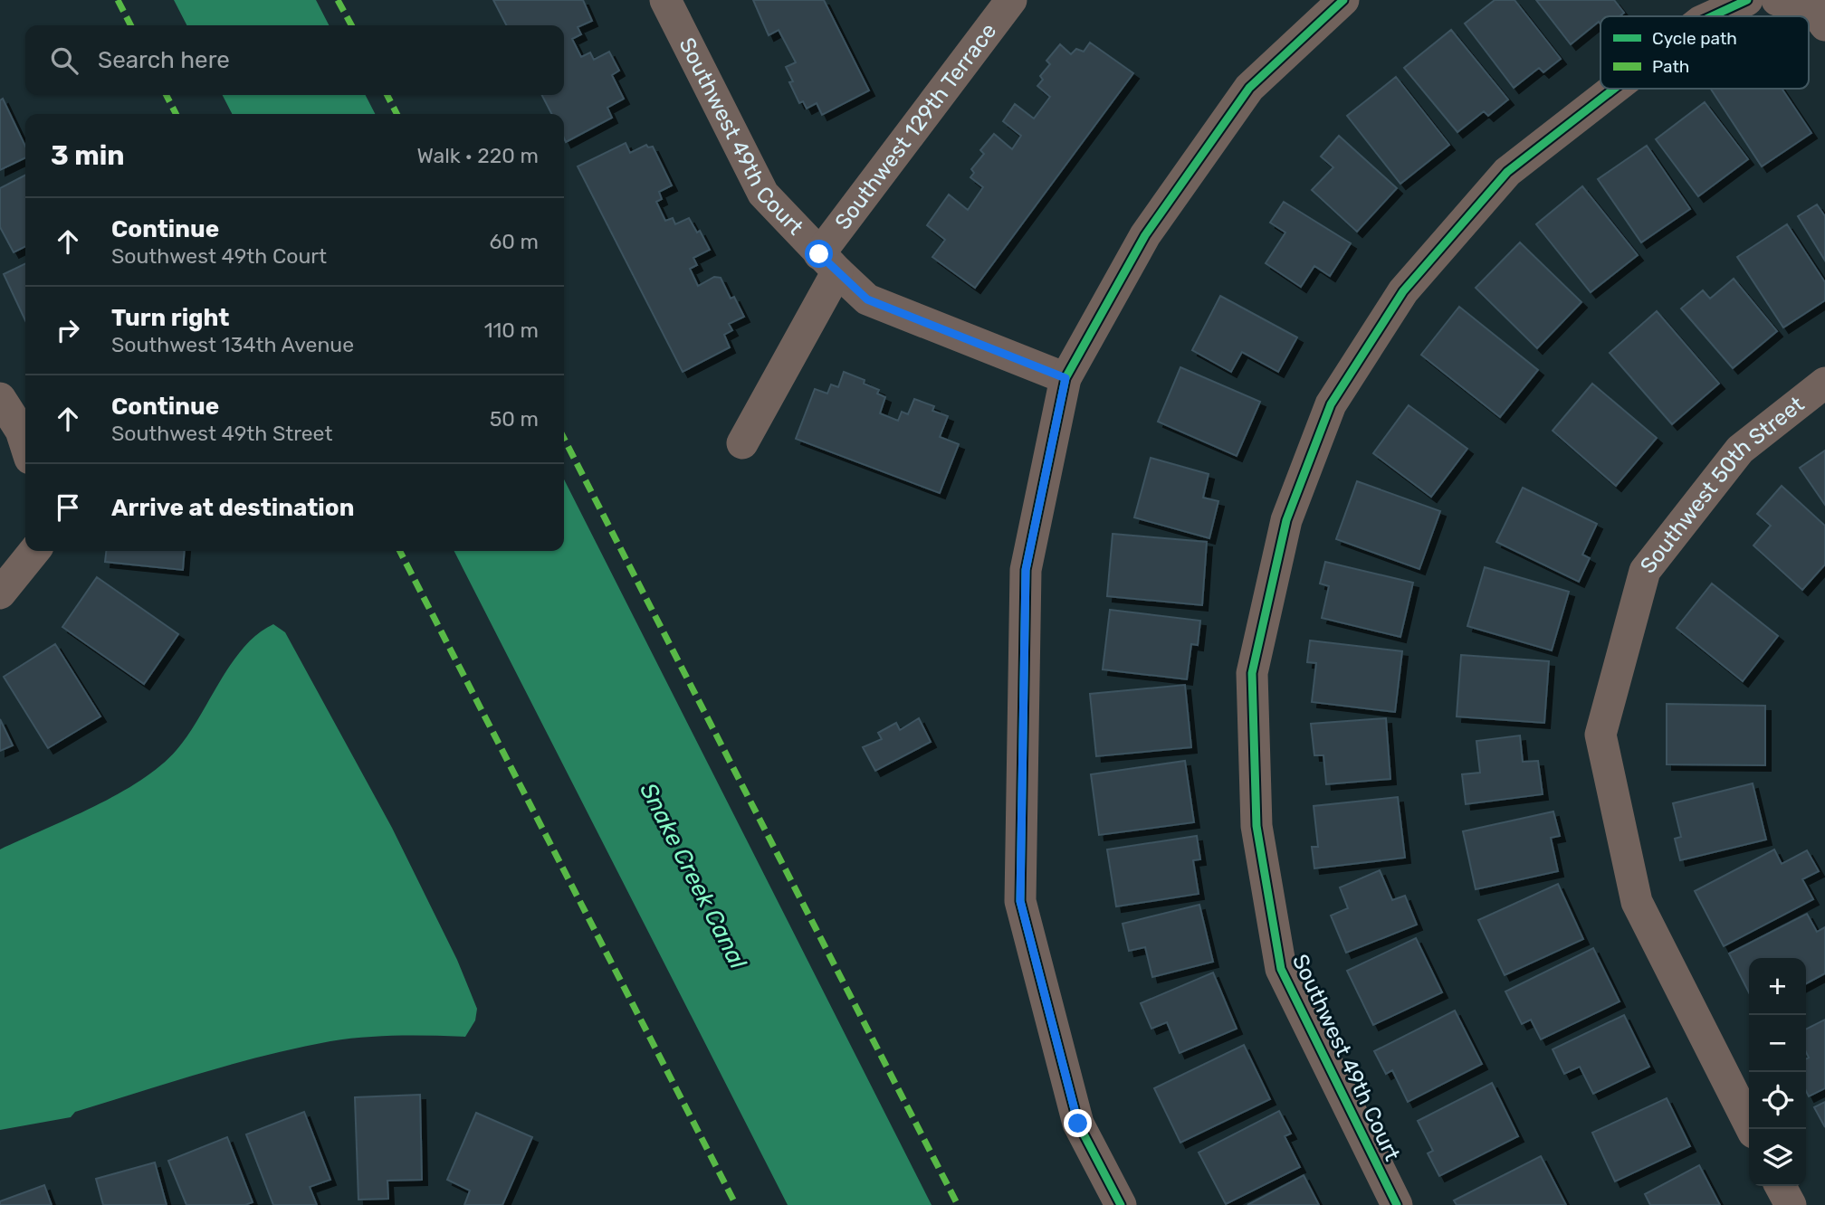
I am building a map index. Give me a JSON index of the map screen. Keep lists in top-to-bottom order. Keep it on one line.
{"streets":{"street":["Southwest 129th Terrace","Southwest 49th Court","Southwest 50th Street"]},"crossings":[["Southwest 129th Terrace","Southwest 49th Court"]],"water":["Snake Creek Canal"],"legend":["Cycle path","Path"],"page":{"search":"Search here","heading":["3 min","Walk · 220 m"],"list":[["Continue","Southwest 49th Court","60 m"],["Turn right","Southwest 134th Avenue","110 m"],["Continue","Southwest 49th Street","50 m"],"Arrive at destination"],"map_buttons":["+","−"]}}
